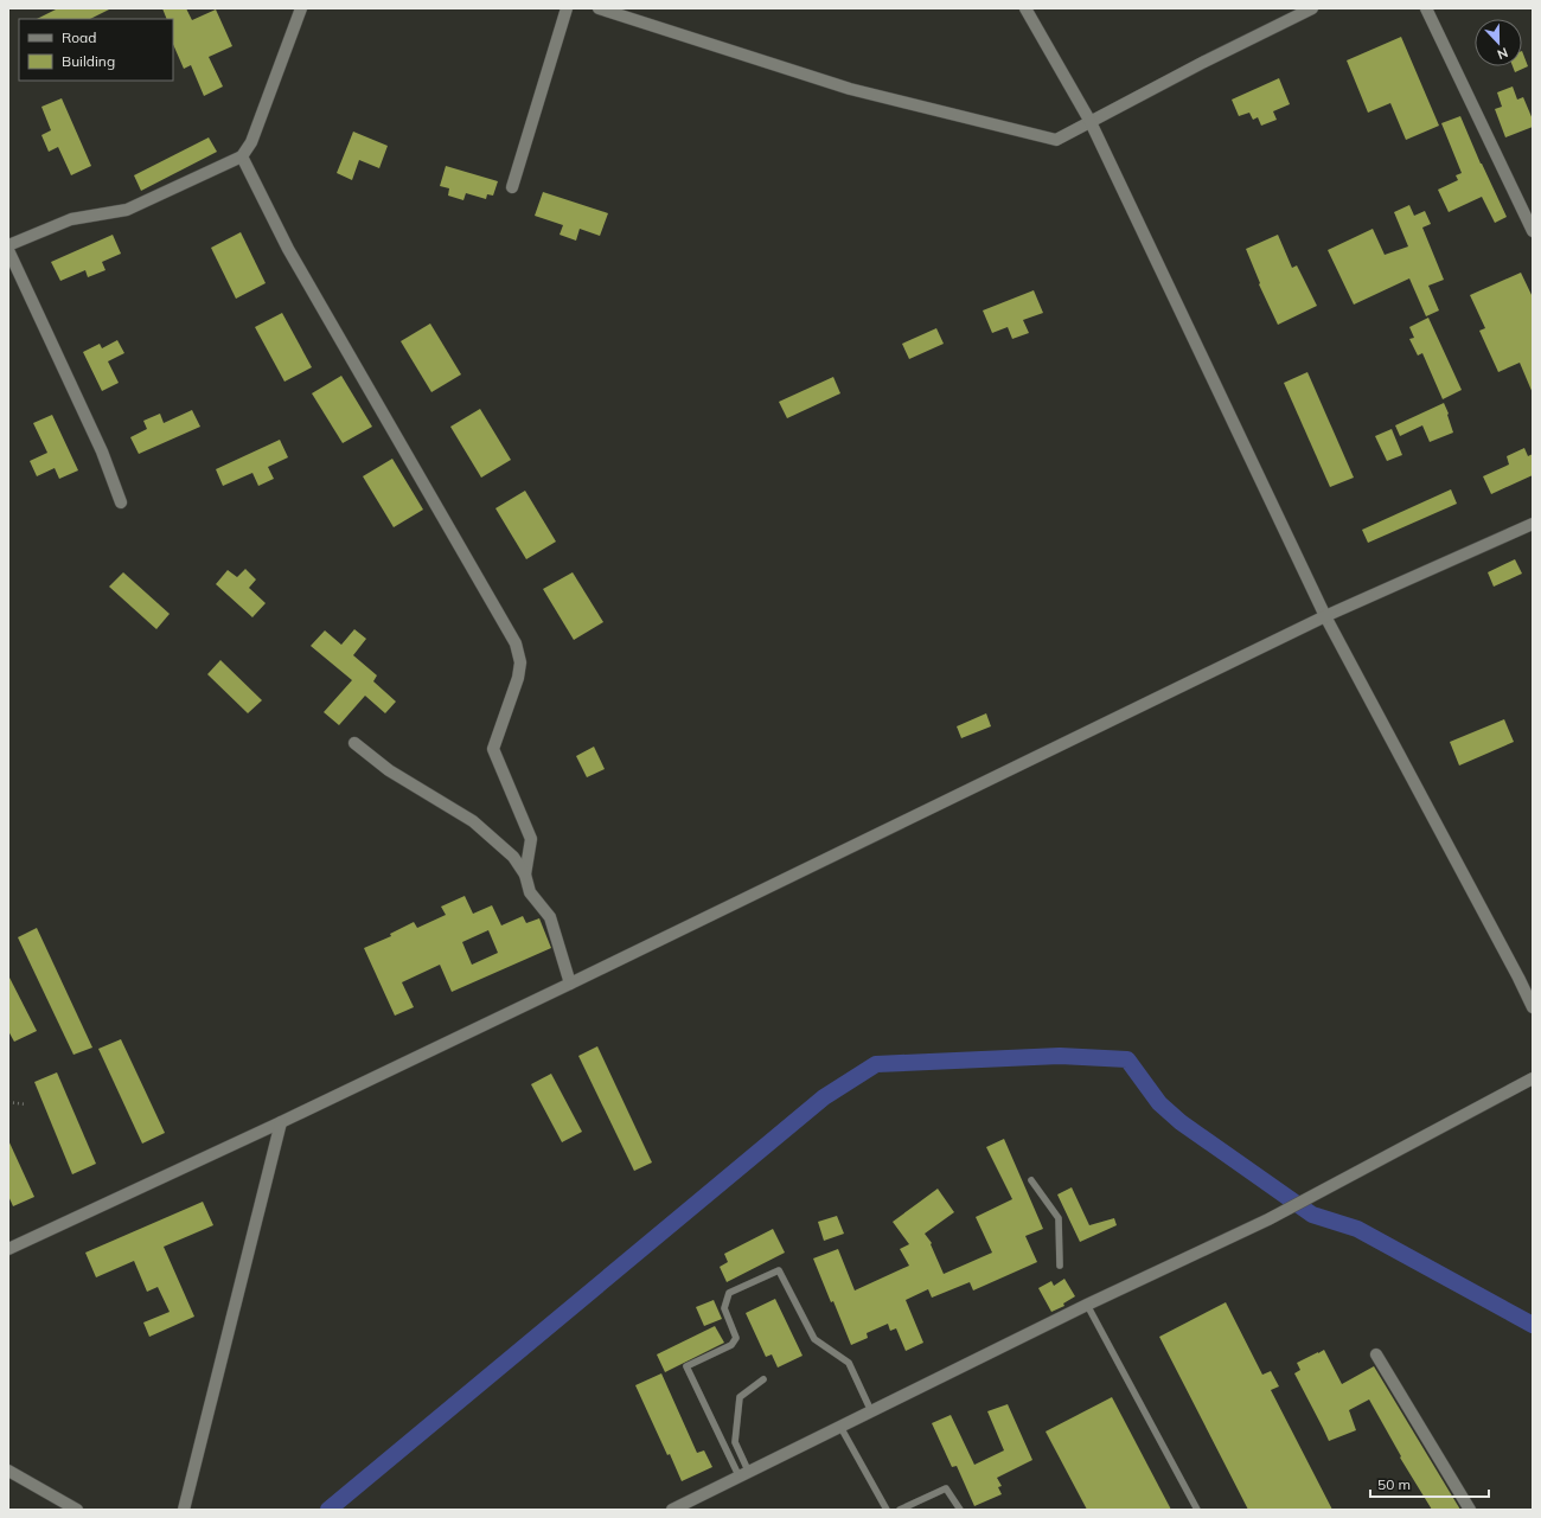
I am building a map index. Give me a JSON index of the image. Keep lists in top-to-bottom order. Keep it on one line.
{"legend":["Road","Building"],"scale_bar":"50 m","north":"bottom"}
